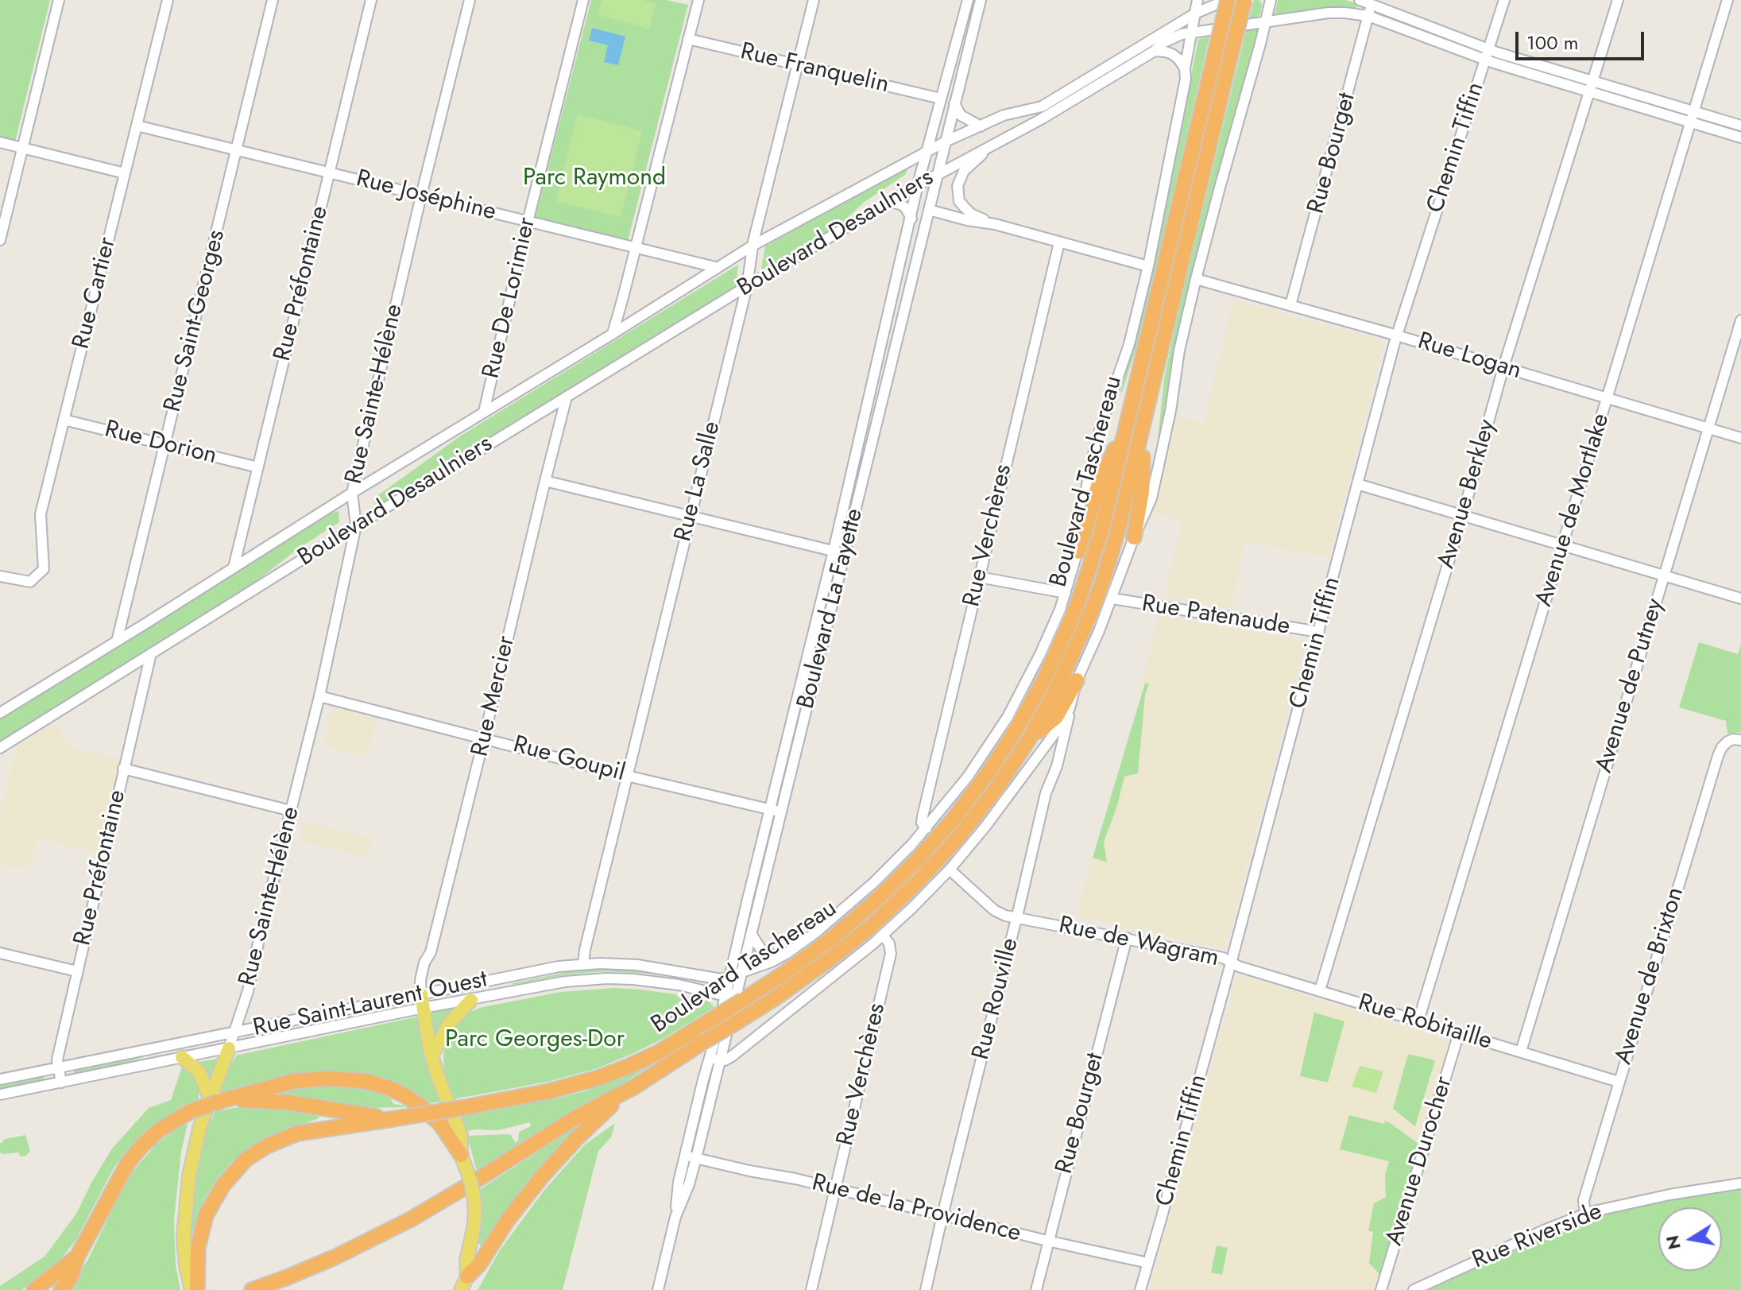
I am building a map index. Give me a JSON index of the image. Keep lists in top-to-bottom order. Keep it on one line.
{"streets":{"highway":["Boulevard Taschereau"],"street":["Rue Franquelin","Chemin Tiffin","Rue Bourget","Rue Joséphine","Boulevard Desaulniers","Rue Préfontaine","Rue Cartier","Rue De Lorimier","Rue Saint-Georges","Rue Logan","Rue Sainte-Hélène","Rue Dorion","Rue La Salle","Avenue Berkley","Avenue de Mortlake","Rue Verchères","Boulevard La Fayette","Rue Patenaude","Avenue de Putney","Rue Mercier","Rue Goupil","Rue de Wagram","Avenue de Brixton","Rue Rouville","Rue Saint-Laurent Ouest","Rue Robitaille","Avenue Durocher","Rue de la Providence","Rue Riverside"]},"crossings":[["Rue Franquelin","Rue La Salle"],["Rue Franquelin","Boulevard La Fayette"],["Chemin Tiffin","Boulevard Desaulniers"],["Chemin Tiffin","Rue Logan"],["Chemin Tiffin","Rue Patenaude"],["Chemin Tiffin","Rue de Wagram"],["Chemin Tiffin","Rue Robitaille"],["Chemin Tiffin","Rue de la Providence"],["Rue Bourget","Boulevard Desaulniers"],["Rue Bourget","Rue Logan"],["Rue Bourget","Rue de Wagram"],["Rue Bourget","Rue de la Providence"],["Rue Joséphine","Boulevard Desaulniers"],["Rue Joséphine","Rue Préfontaine"],["Rue Joséphine","Rue Cartier"],["Rue Joséphine","Rue De Lorimier"],["Rue Joséphine","Rue Saint-Georges"],["Rue Joséphine","Rue Sainte-Hélène"],["Boulevard Desaulniers","Rue Préfontaine"],["Boulevard Desaulniers","Rue De Lorimier"],["Boulevard Desaulniers","Rue Saint-Georges"],["Boulevard Desaulniers","Rue Sainte-Hélène"],["Boulevard Desaulniers","Rue La Salle"],["Boulevard Desaulniers","Boulevard Taschereau"],["Boulevard Desaulniers","Avenue Berkley"],["Boulevard Desaulniers","Avenue de Mortlake"],["Boulevard Desaulniers","Boulevard La Fayette"],["Boulevard Desaulniers","Rue Mercier"],["Rue Préfontaine","Rue Dorion"],["Rue Préfontaine","Rue Saint-Laurent Ouest"],["Rue Cartier","Rue Dorion"],["Rue Saint-Georges","Rue Dorion"],["Rue Logan","Avenue Berkley"],["Rue Logan","Avenue de Mortlake"],["Rue Logan","Avenue de Putney"],["Rue Sainte-Hélène","Rue Goupil"],["Rue Sainte-Hélène","Rue Saint-Laurent Ouest"],["Rue La Salle","Rue Goupil"],["Rue La Salle","Rue Saint-Laurent Ouest"],["Boulevard Taschereau","Rue Verchères"],["Boulevard Taschereau","Boulevard La Fayette"],["Boulevard Taschereau","Rue Saint-Laurent Ouest"],["Avenue Berkley","Rue Robitaille"],["Avenue de Mortlake","Rue Robitaille"],["Rue Verchères","Rue de la Providence"],["Boulevard La Fayette","Rue Goupil"],["Boulevard La Fayette","Rue Saint-Laurent Ouest"],["Boulevard La Fayette","Rue de la Providence"],["Avenue de Putney","Rue Robitaille"],["Rue Mercier","Rue Goupil"],["Rue Mercier","Rue Saint-Laurent Ouest"],["Rue de Wagram","Rue Rouville"],["Rue de Wagram","Rue Robitaille"],["Avenue de Brixton","Rue Robitaille"],["Avenue de Brixton","Rue Riverside"],["Rue Rouville","Rue de la Providence"],["Rue Robitaille","Avenue Durocher"]],"parks":["Parc Raymond","Parc Georges-Dor"],"scale_bar":"100 m","north":"left"}
